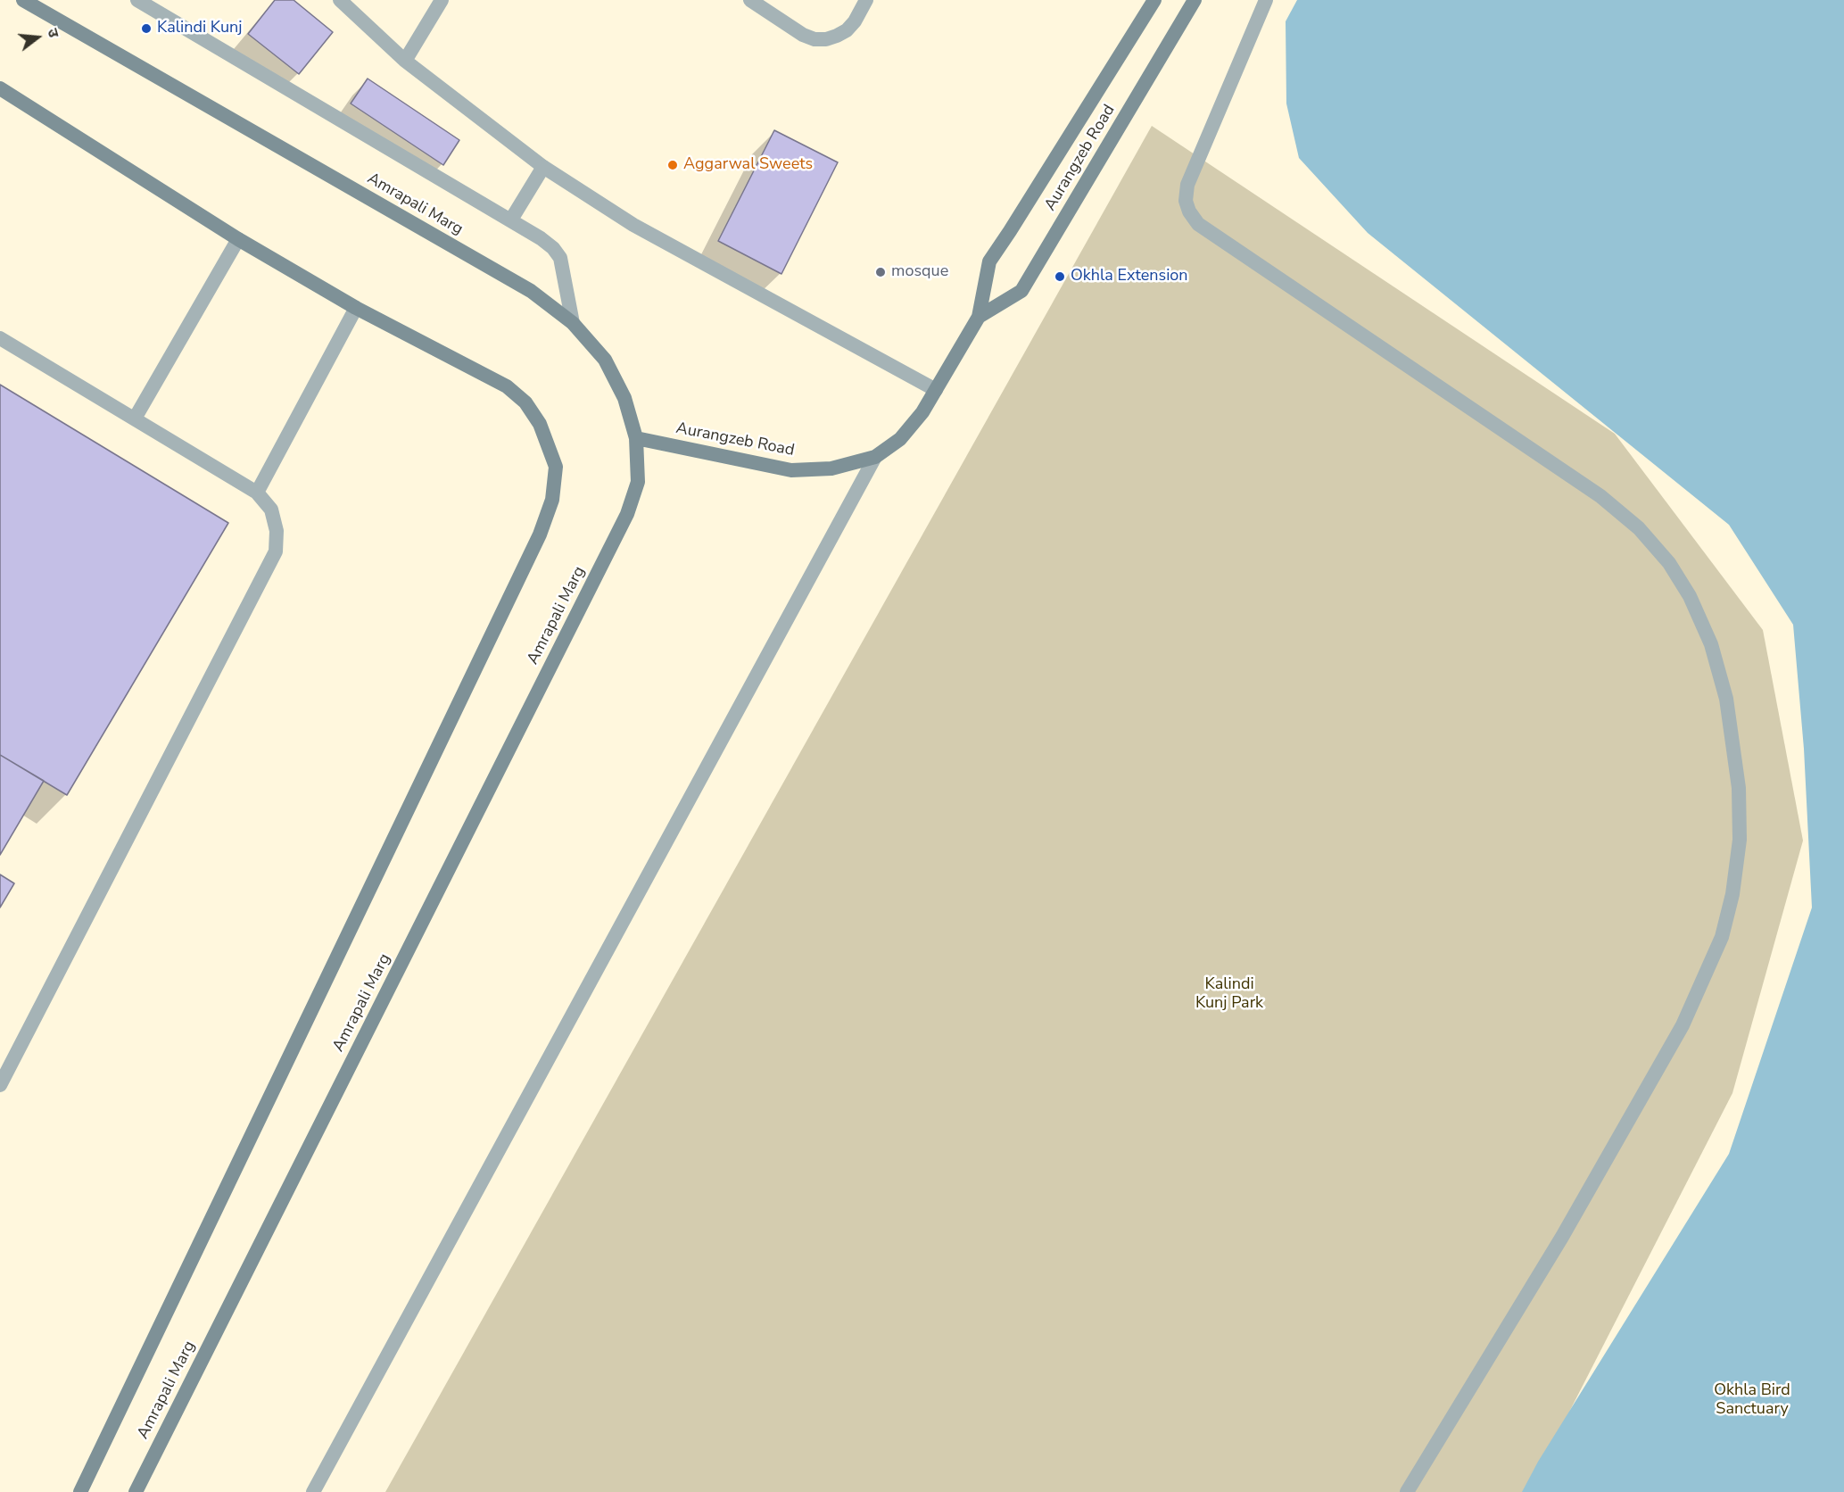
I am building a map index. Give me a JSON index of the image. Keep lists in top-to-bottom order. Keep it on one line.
{"streets":{"main road":["Aurangzeb Road","Amrapali Marg"]},"crossings":[["Aurangzeb Road","Amrapali Marg"]],"parks":["Kalindi Kunj Park","Okhla Bird Sanctuary"],"places":["Kalindi Kunj","Aggarwal Sweets","mosque","Okhla Extension"],"north":"right"}
